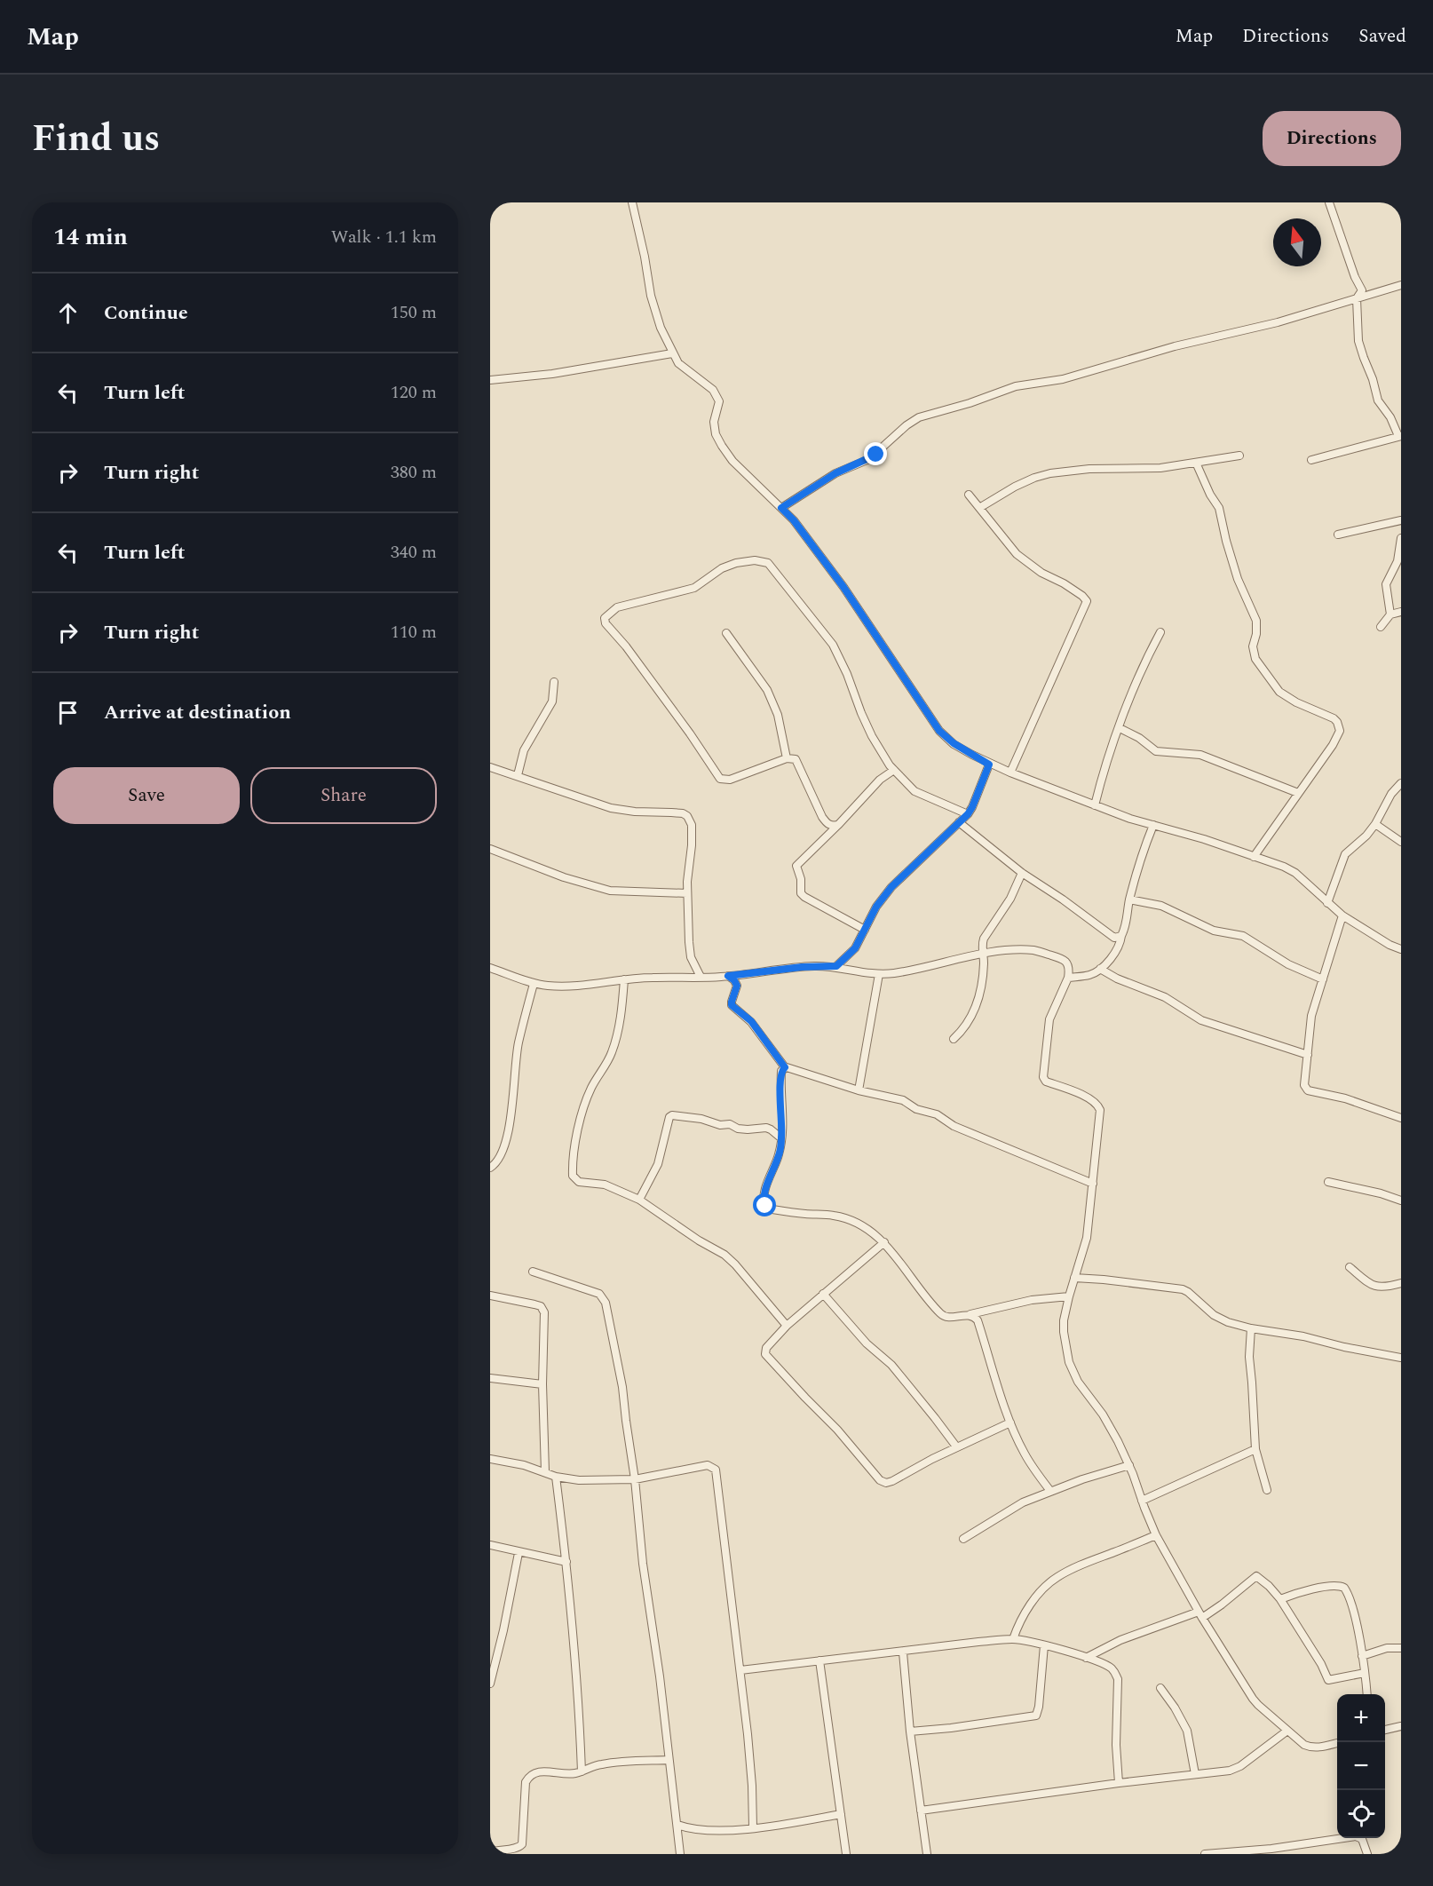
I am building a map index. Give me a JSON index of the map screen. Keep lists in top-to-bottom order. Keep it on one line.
{"north":"top","page":{"header":"Map","nav":["Map","Directions","Saved"],"title":"Find us","buttons":["Directions",["Save","Share"]],"heading":["14 min","Walk · 1.1 km"],"list":[["Continue","150 m"],["Turn left","120 m"],["Turn right","380 m"],["Turn left","340 m"],["Turn right","110 m"],"Arrive at destination"],"map_buttons":["+","−"]}}
